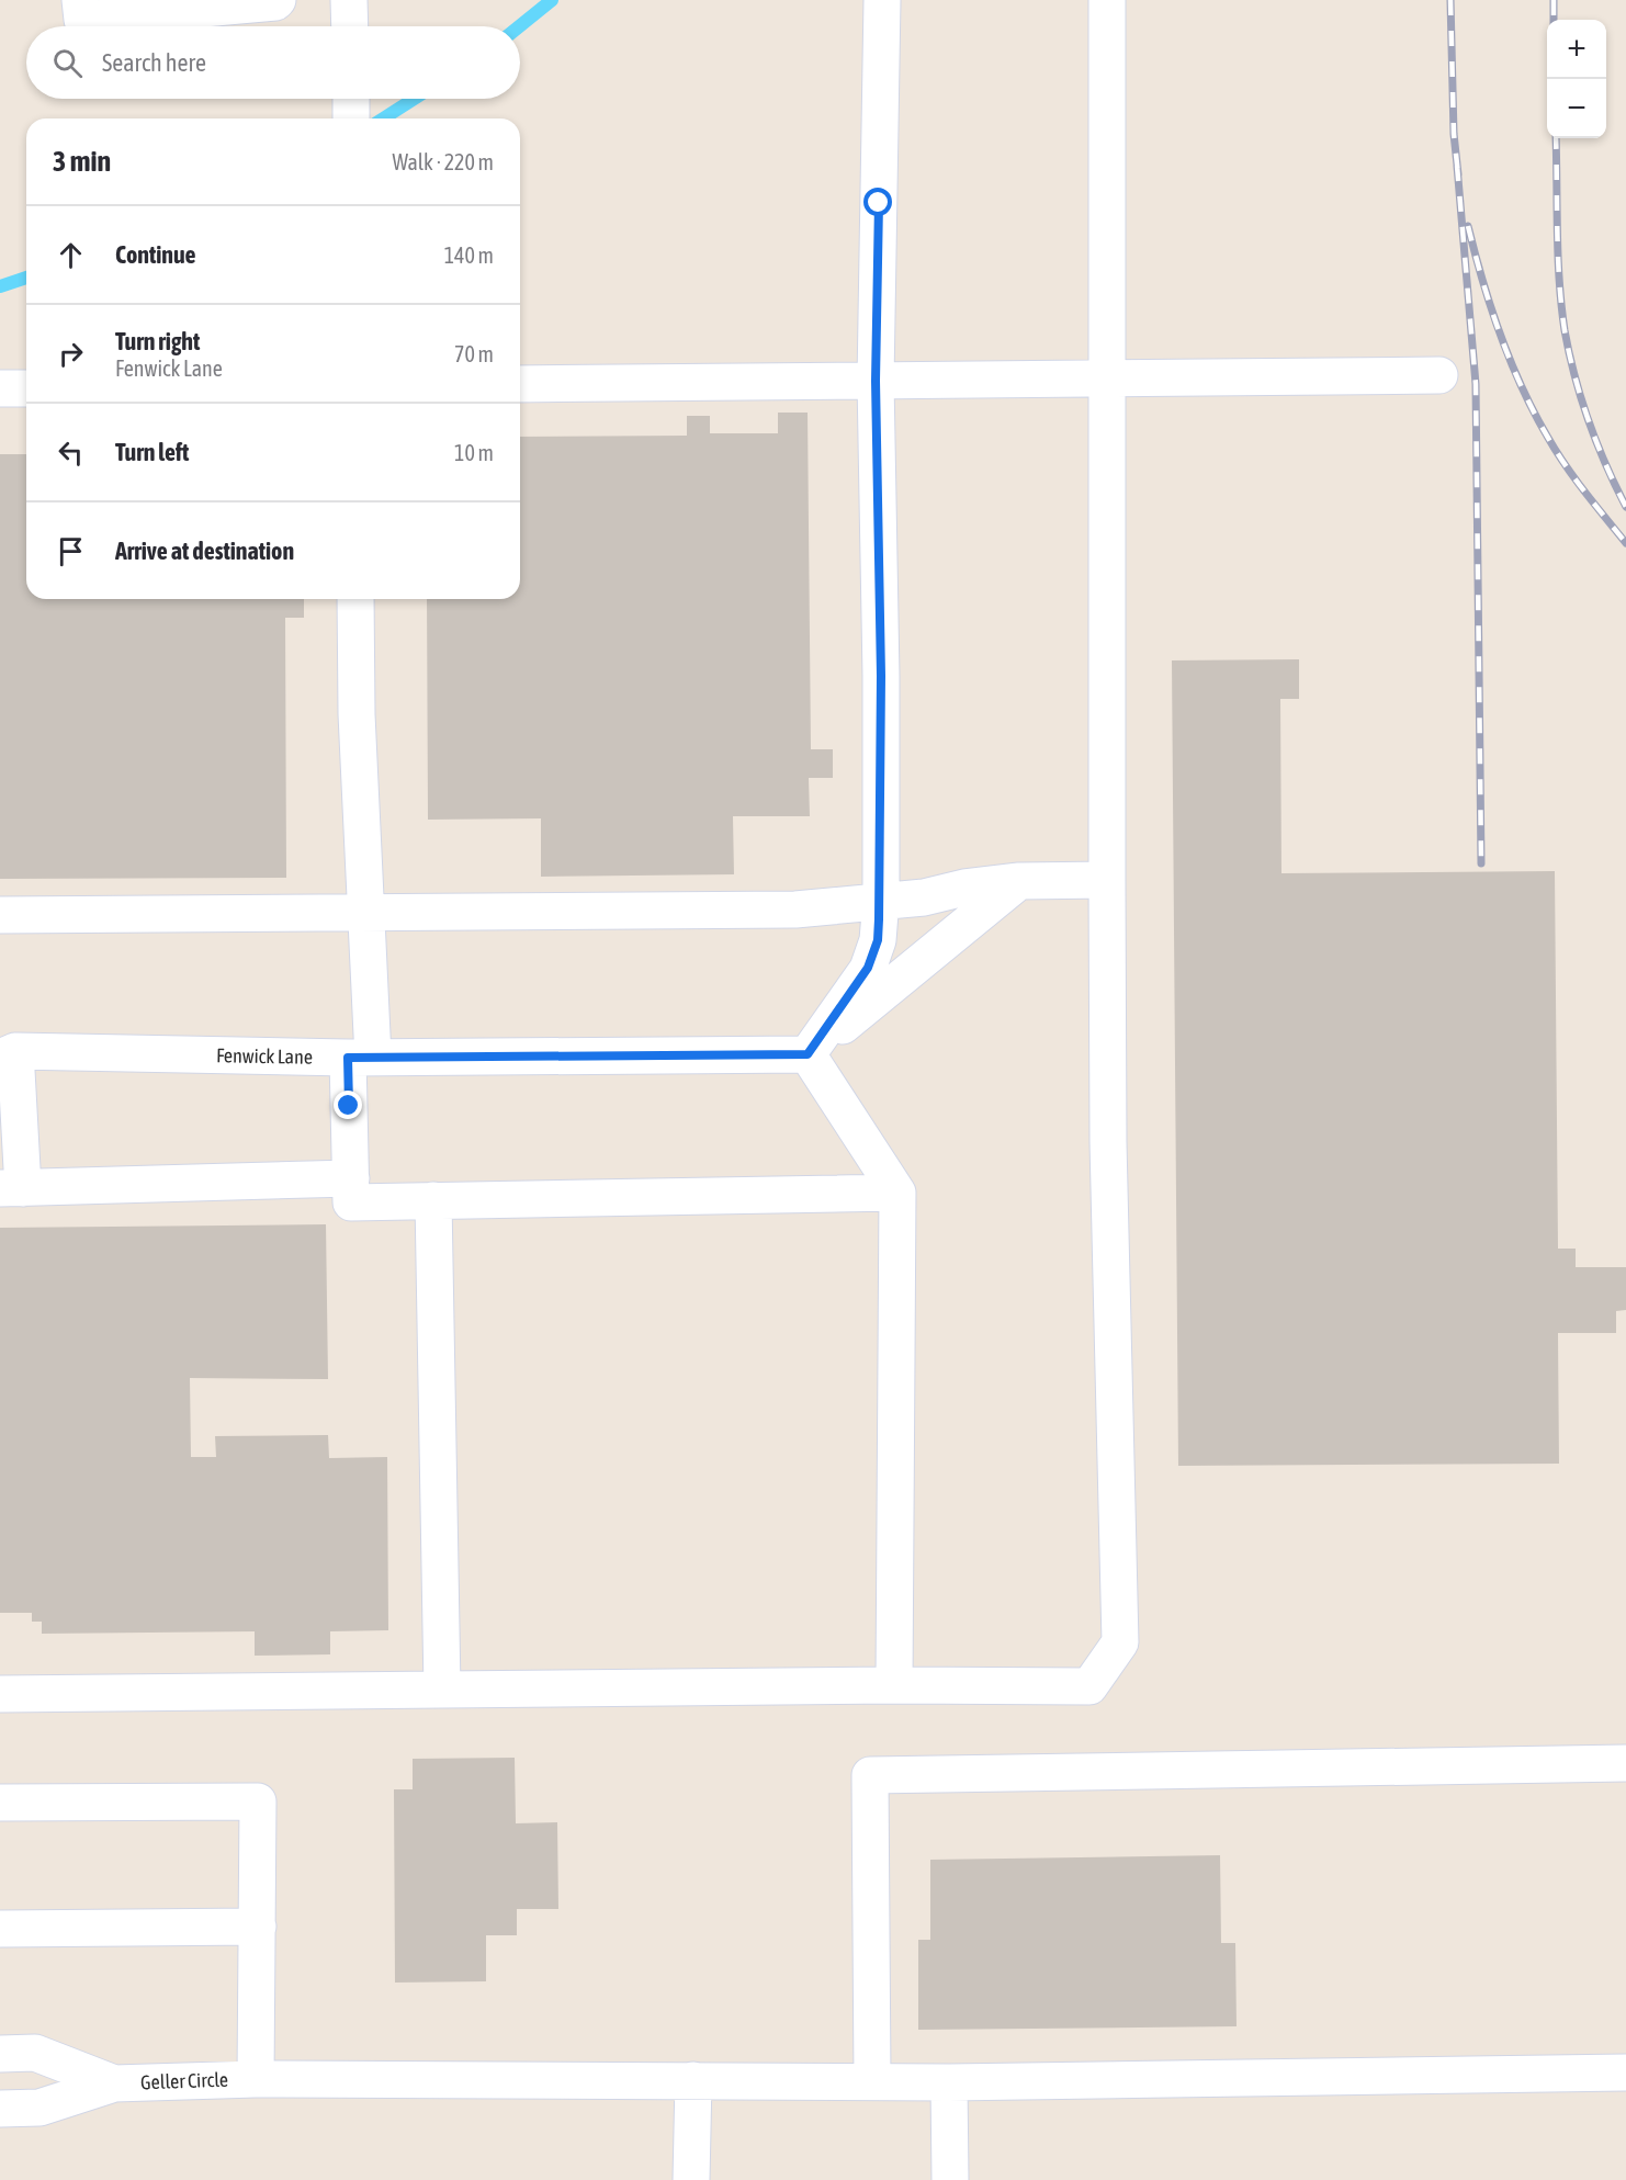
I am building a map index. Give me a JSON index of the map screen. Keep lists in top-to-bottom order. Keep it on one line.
{"streets":{"street":["Fenwick Lane","Geller Circle"]},"page":{"map_buttons":["+","−"],"search":"Search here","heading":["3 min","Walk · 220 m"],"list":[["Continue","140 m"],["Turn right","Fenwick Lane","70 m"],["Turn left","10 m"],"Arrive at destination"]}}
